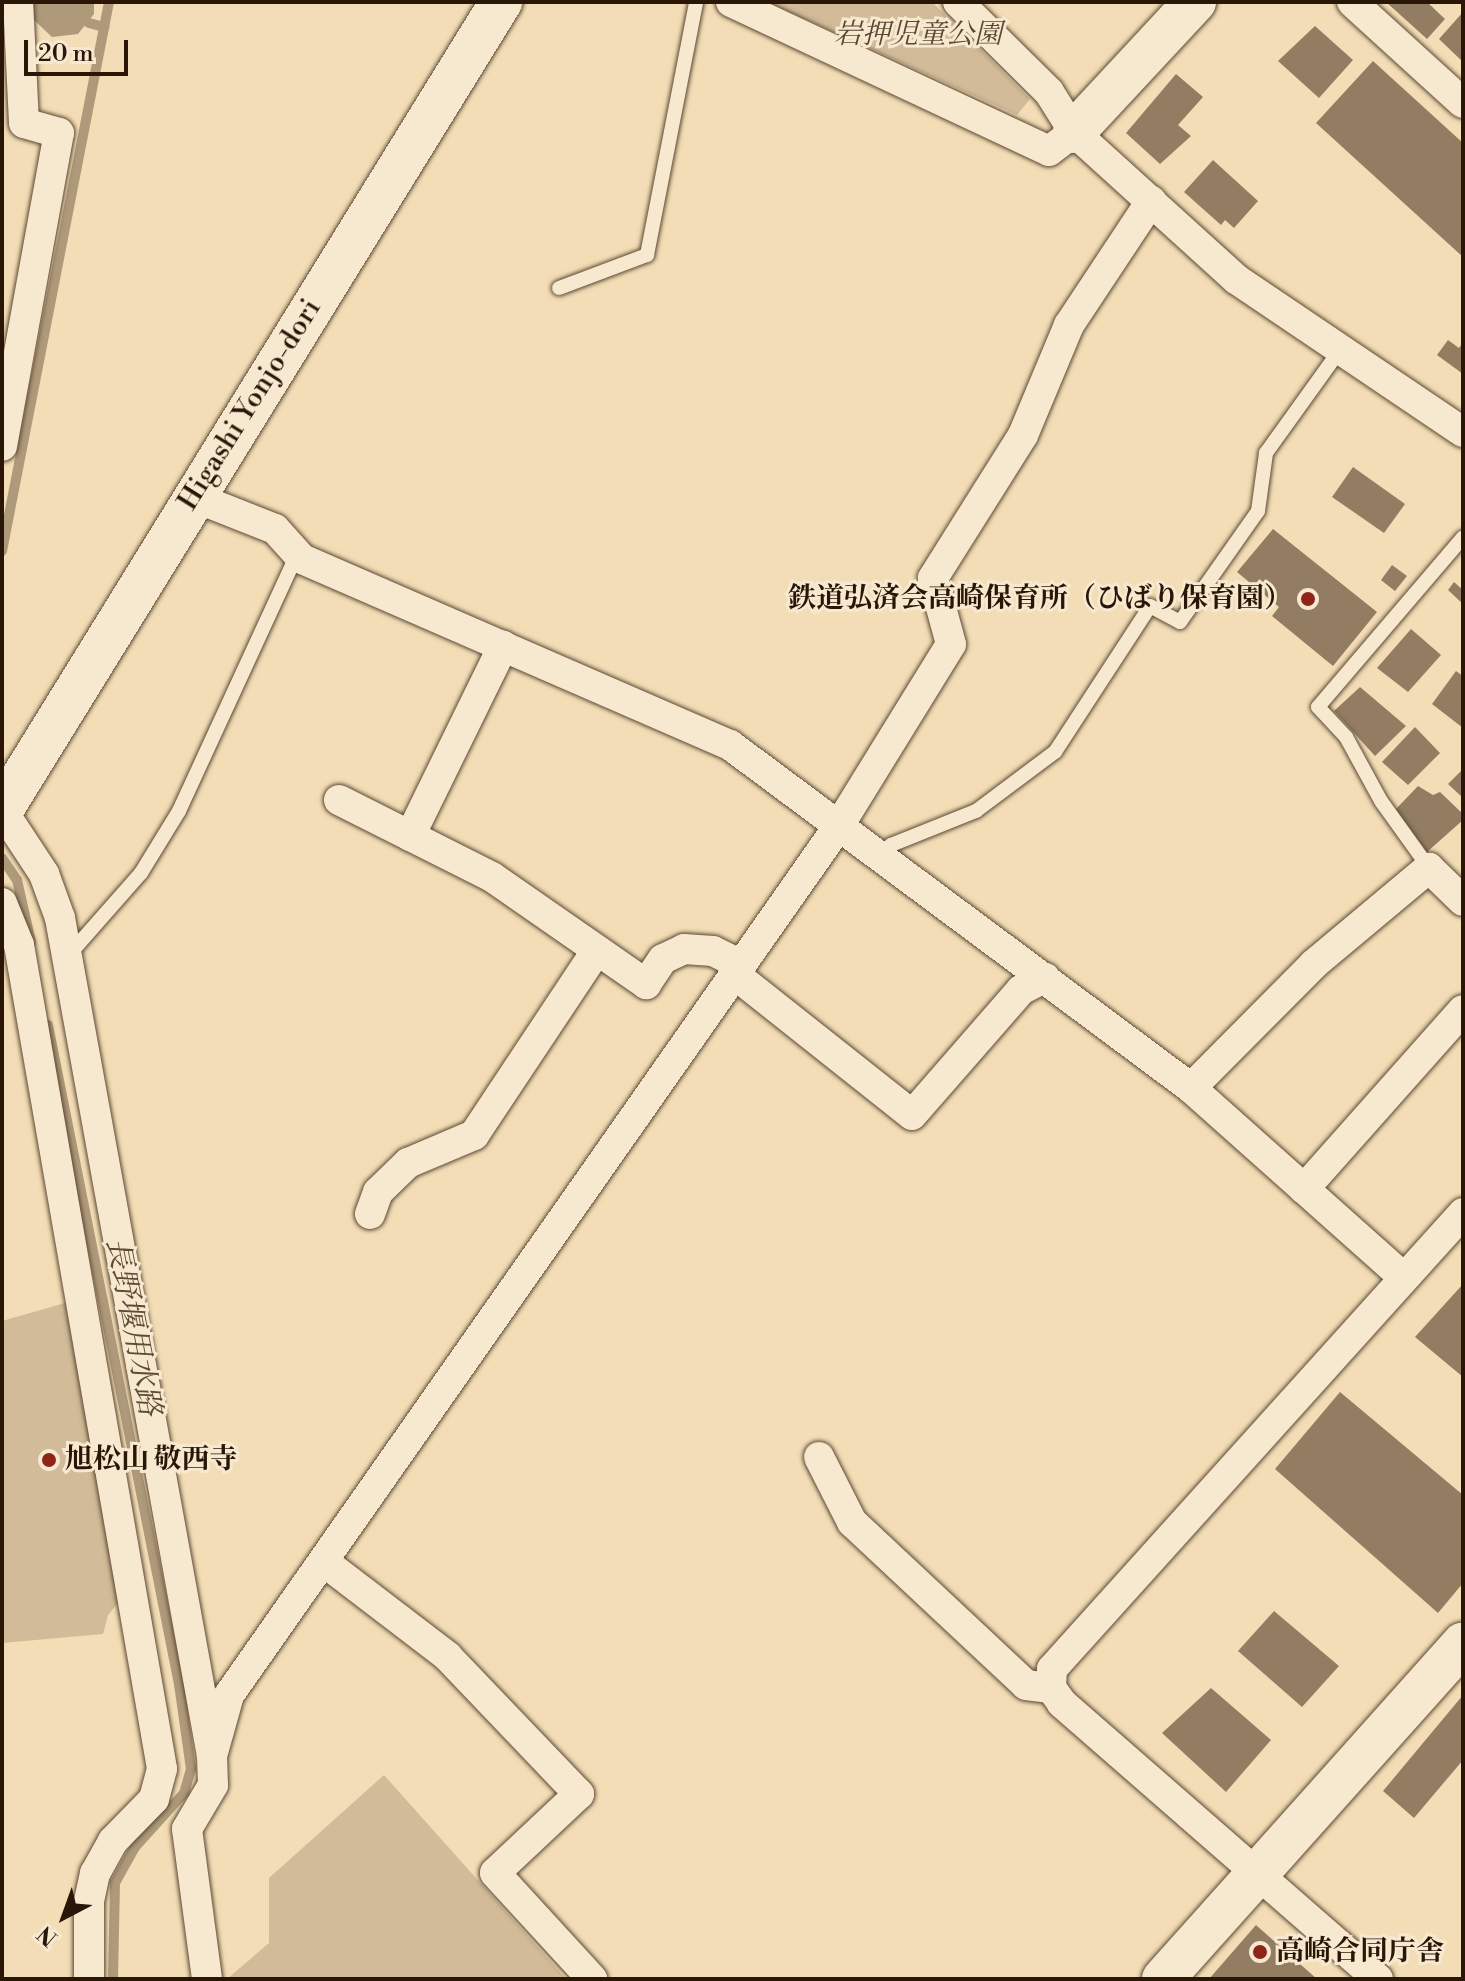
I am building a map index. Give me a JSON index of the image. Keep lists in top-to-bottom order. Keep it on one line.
{"streets":{"street":["Higashi Yonjo-dori"]},"water":["長野堰用水路"],"parks":["岩押児童公園"],"places":["鉄道弘済会高崎保育所（ひばり保育園）","旭松山 敬西寺","高崎合同庁舎"],"scale_bar":"20 m","north":"bottom left"}
